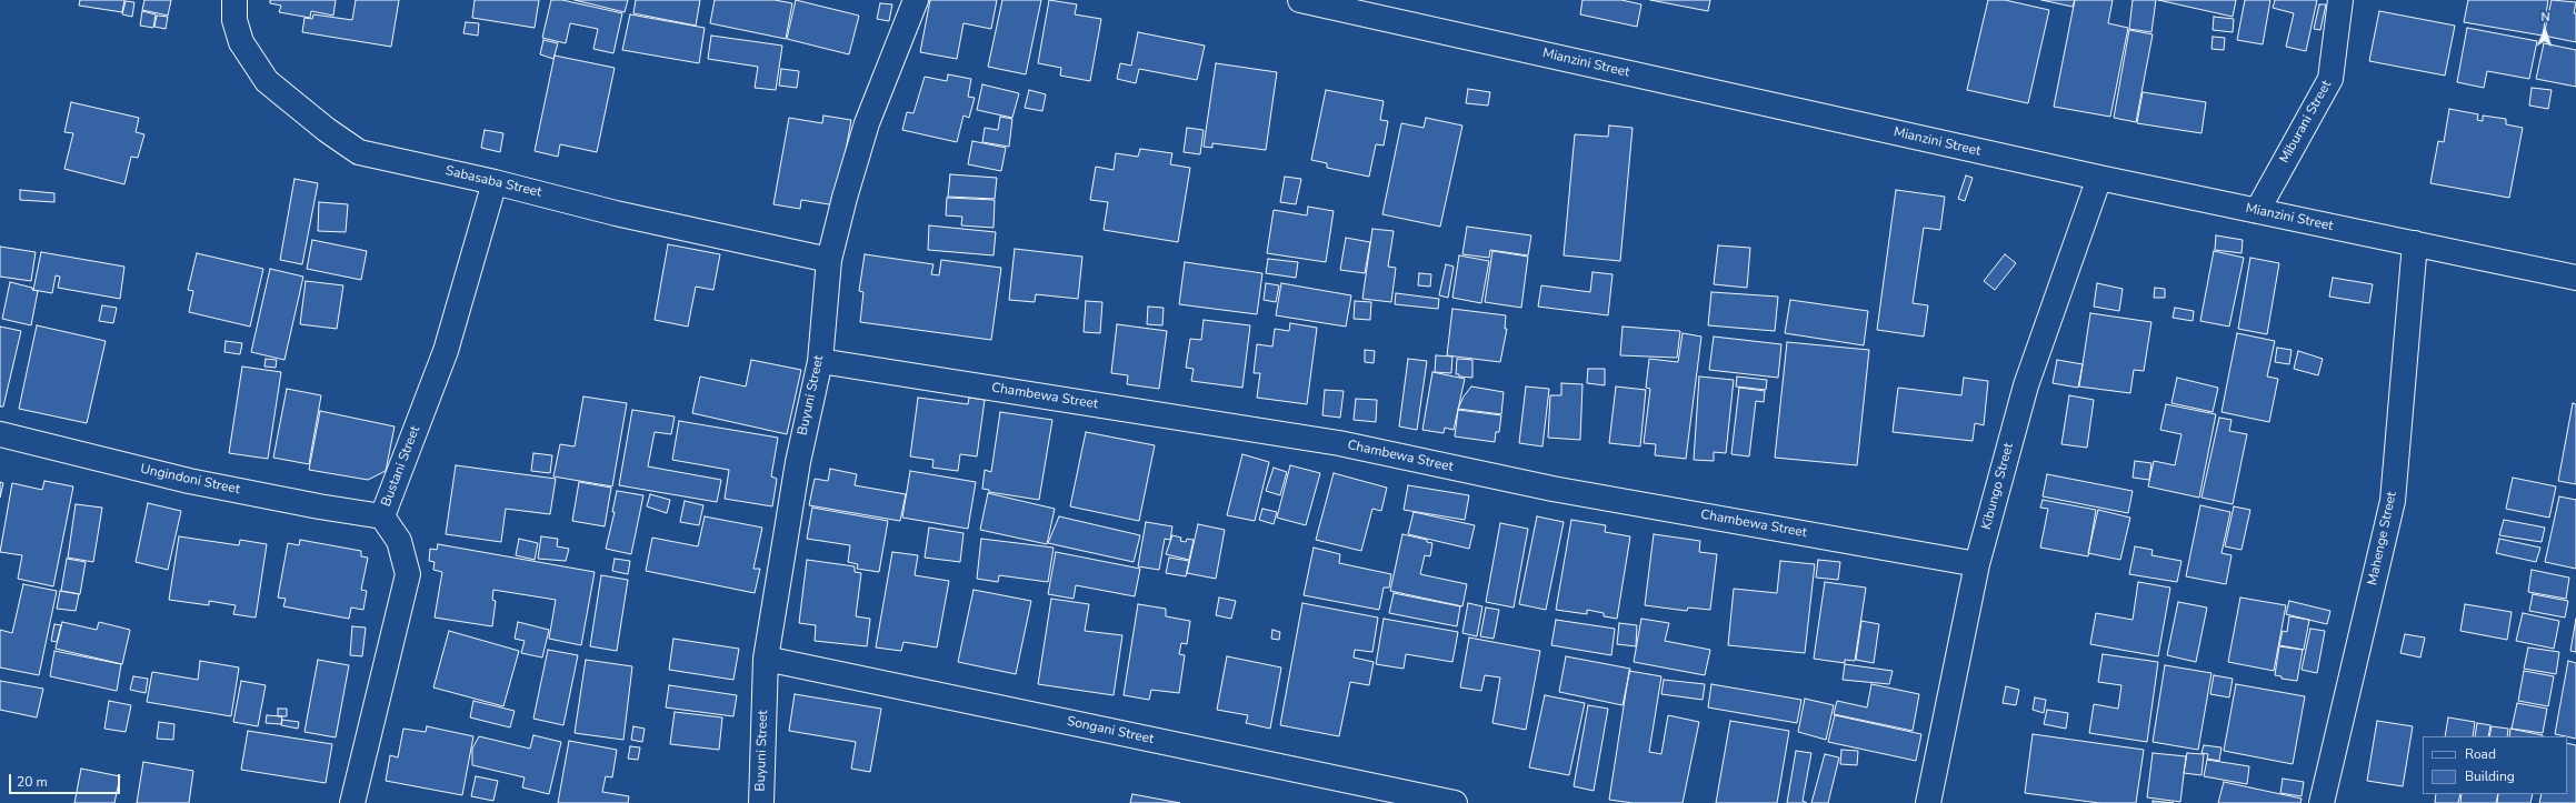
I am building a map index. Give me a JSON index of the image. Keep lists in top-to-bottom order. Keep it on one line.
{"streets":{"street":["Mianzini Street","Miburani Street","Sabasaba Street","Buyuni Street","Chambewa Street","Bustani Street","Ungindoni Street","Kibungo Street","Mahenge Street","Songani Street"]},"crossings":[["Mianzini Street","Miburani Street"],["Mianzini Street","Kibungo Street"],["Mianzini Street","Mahenge Street"],["Sabasaba Street","Buyuni Street"],["Sabasaba Street","Bustani Street"],["Buyuni Street","Chambewa Street"],["Buyuni Street","Songani Street"],["Chambewa Street","Kibungo Street"],["Bustani Street","Ungindoni Street"]],"legend":["Road","Building"],"scale_bar":"20 m","north":"top"}
